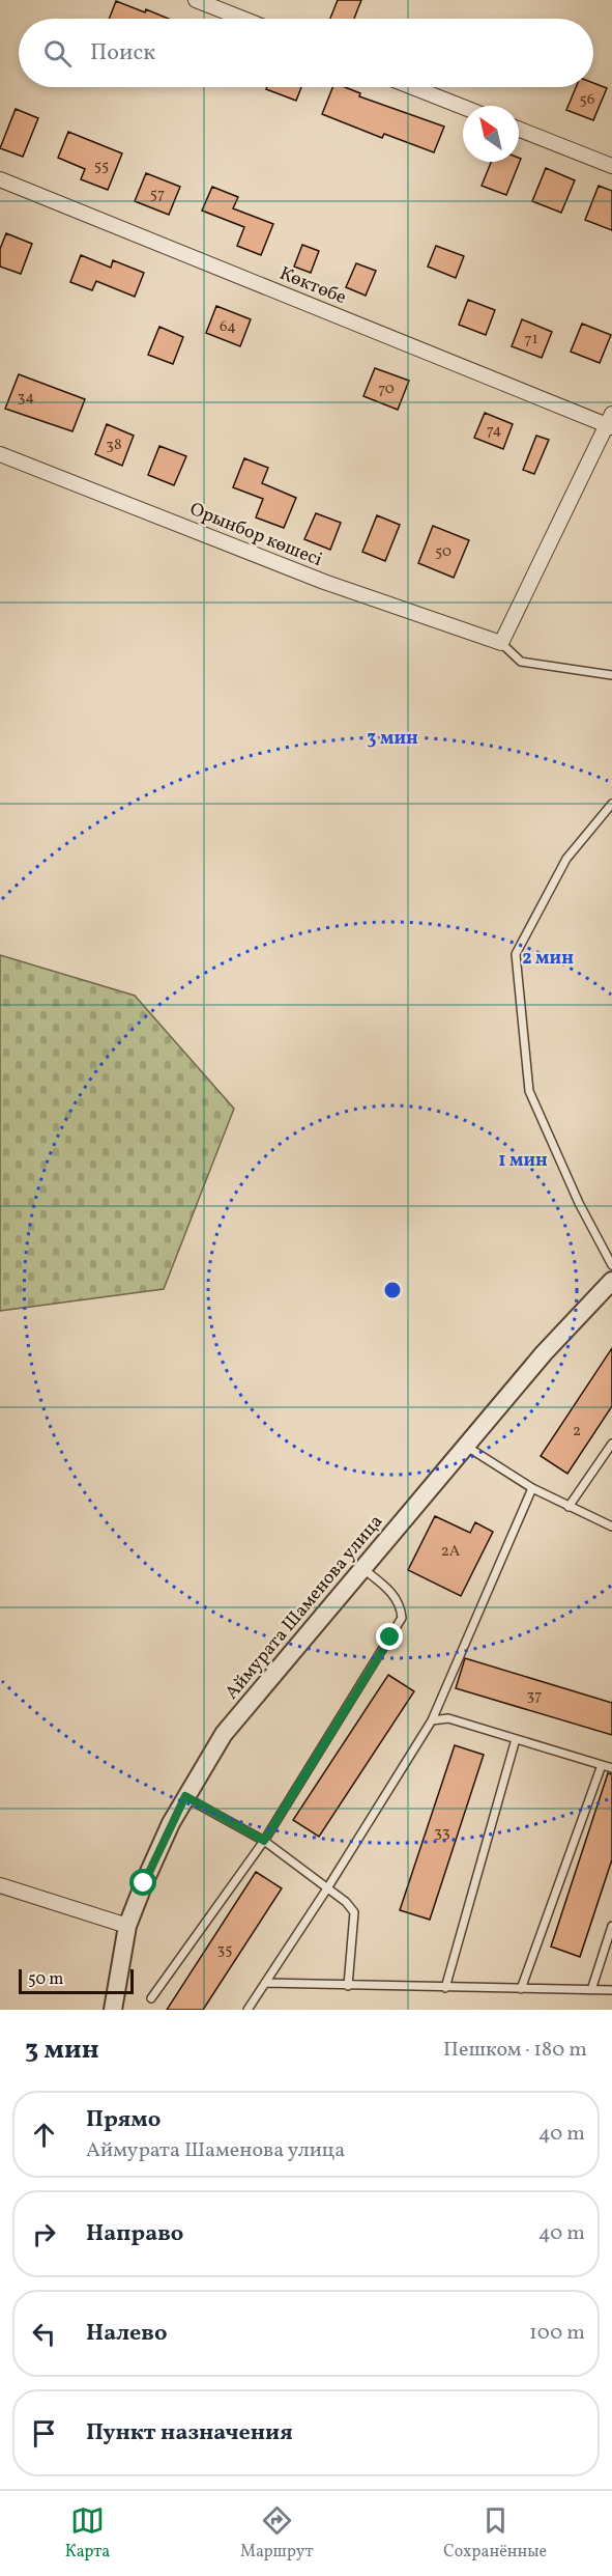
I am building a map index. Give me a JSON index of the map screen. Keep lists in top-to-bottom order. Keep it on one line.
{"streets":{"street":["Көктөбе","Орынбор көшесі","Аймурата Шаменова улица"]},"house_numbers":["56","55","57","64","71","70","34","74","38","50","2","2А","37","33","35"],"scale_bar":"50 m","north":"top left","page":{"search":"Поиск","scale":"50 m","heading":["3 мин","Пешком · 180 m"],"list":[["Прямо","Аймурата Шаменова улица","40 m"],["Направо","40 m"],["Налево","100 m"],"Пункт назначения"],"nav":["Карта","Маршрут","Сохранённые"]},"rings":["3 мин","2 мин","1 мин"]}
